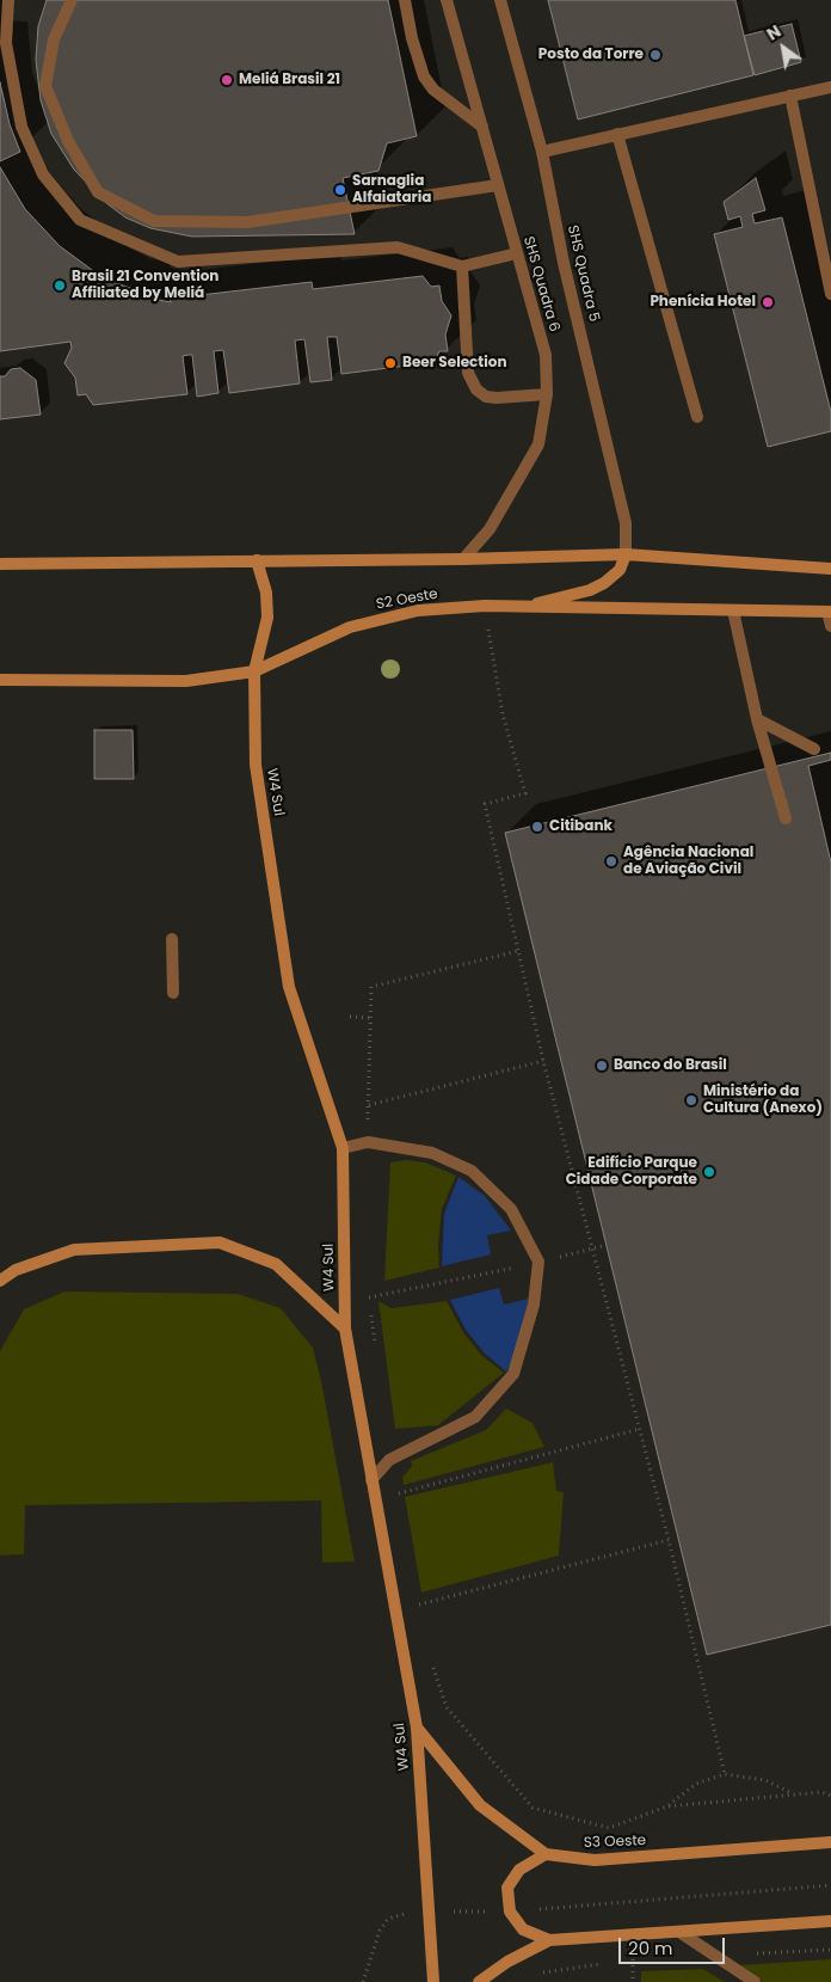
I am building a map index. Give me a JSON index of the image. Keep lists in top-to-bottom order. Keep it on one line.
{"streets":{"main road":["S2 Oeste","W4 Sul","S3 Oeste"],"street":["SHS Quadra 5","SHS Quadra 6"]},"crossings":[["S2 Oeste","W4 Sul"],["W4 Sul","S3 Oeste"]],"places":["Posto da Torre","Meliá Brasil 21","Sarnaglia Alfaiataria","Brasil 21 Convention Affiliated by Meliá","Phenícia Hotel","Beer Selection","Citibank","Agência Nacional de Aviação Civil","Banco do Brasil","Ministério da Cultura (Anexo)","Edifício Parque Cidade Corporate"],"scale_bar":"20 m","north":"top left"}
